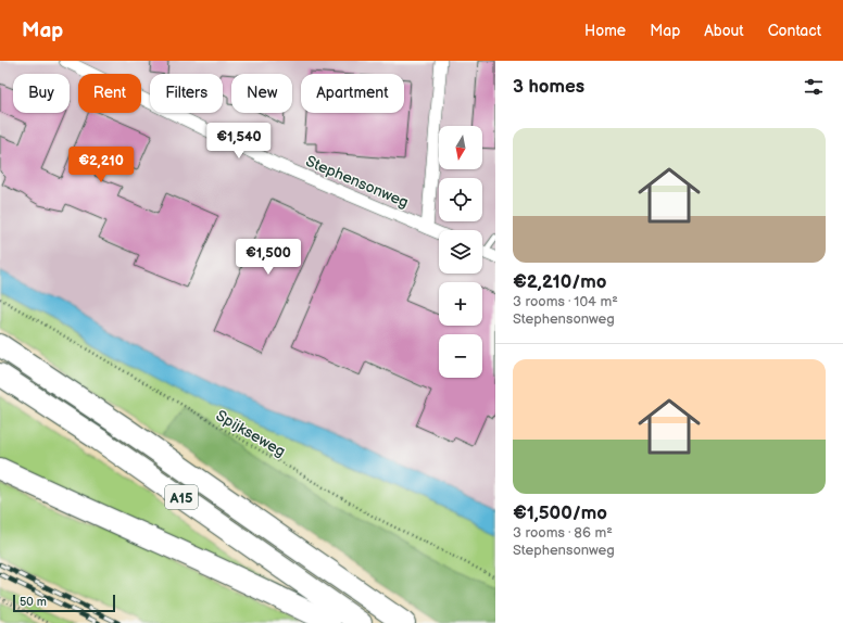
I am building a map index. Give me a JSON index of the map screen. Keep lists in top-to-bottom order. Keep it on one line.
{"streets":{"highway":["A15"],"street":["Stephensonweg"],"path":["Spijkseweg"]},"scale_bar":"50 m","north":"bottom","page":{"header":"Map","nav":["Home","Map","About","Contact"],"heading":"3 homes","chip":["Buy","Rent","Filters","New","Apartment"],"list":[{"name":"€2,210/mo","note":"3 rooms · 104 m² · Stephensonweg"},{"name":"€1,500/mo","note":"3 rooms · 86 m² · Stephensonweg"}],"price":["€1,540","€2,210","€1,500"],"map_buttons":["+","−"],"scale":"50 m"}}
